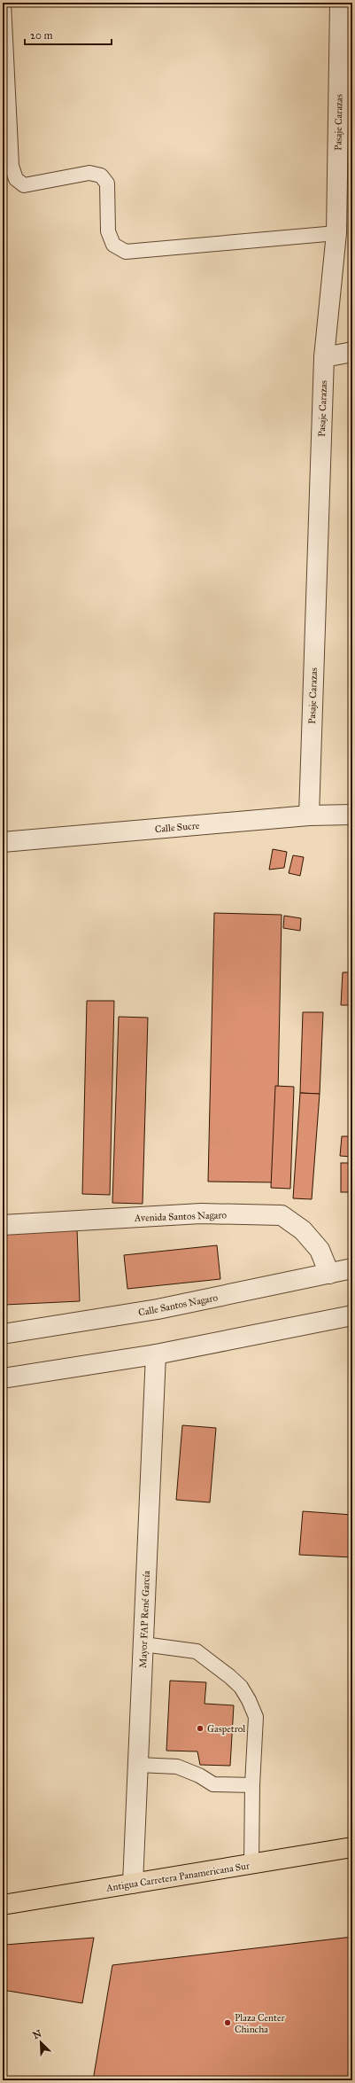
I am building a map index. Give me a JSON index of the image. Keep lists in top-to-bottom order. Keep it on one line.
{"streets":{"highway":["Antigua Carretera Panamericana Sur"],"street":["Pasaje Carazas","Calle Sucre","Avenida Santos Nagaro","Calle Santos Nagaro","Mayor FAP René García"]},"crossings":[["Pasaje Carazas","Calle Sucre"],["Avenida Santos Nagaro","Calle Santos Nagaro"],["Mayor FAP René García","Antigua Carretera Panamericana Sur"]],"places":["Gaspetrol","Plaza Center Chincha"],"scale_bar":"20 m","north":"top left"}
